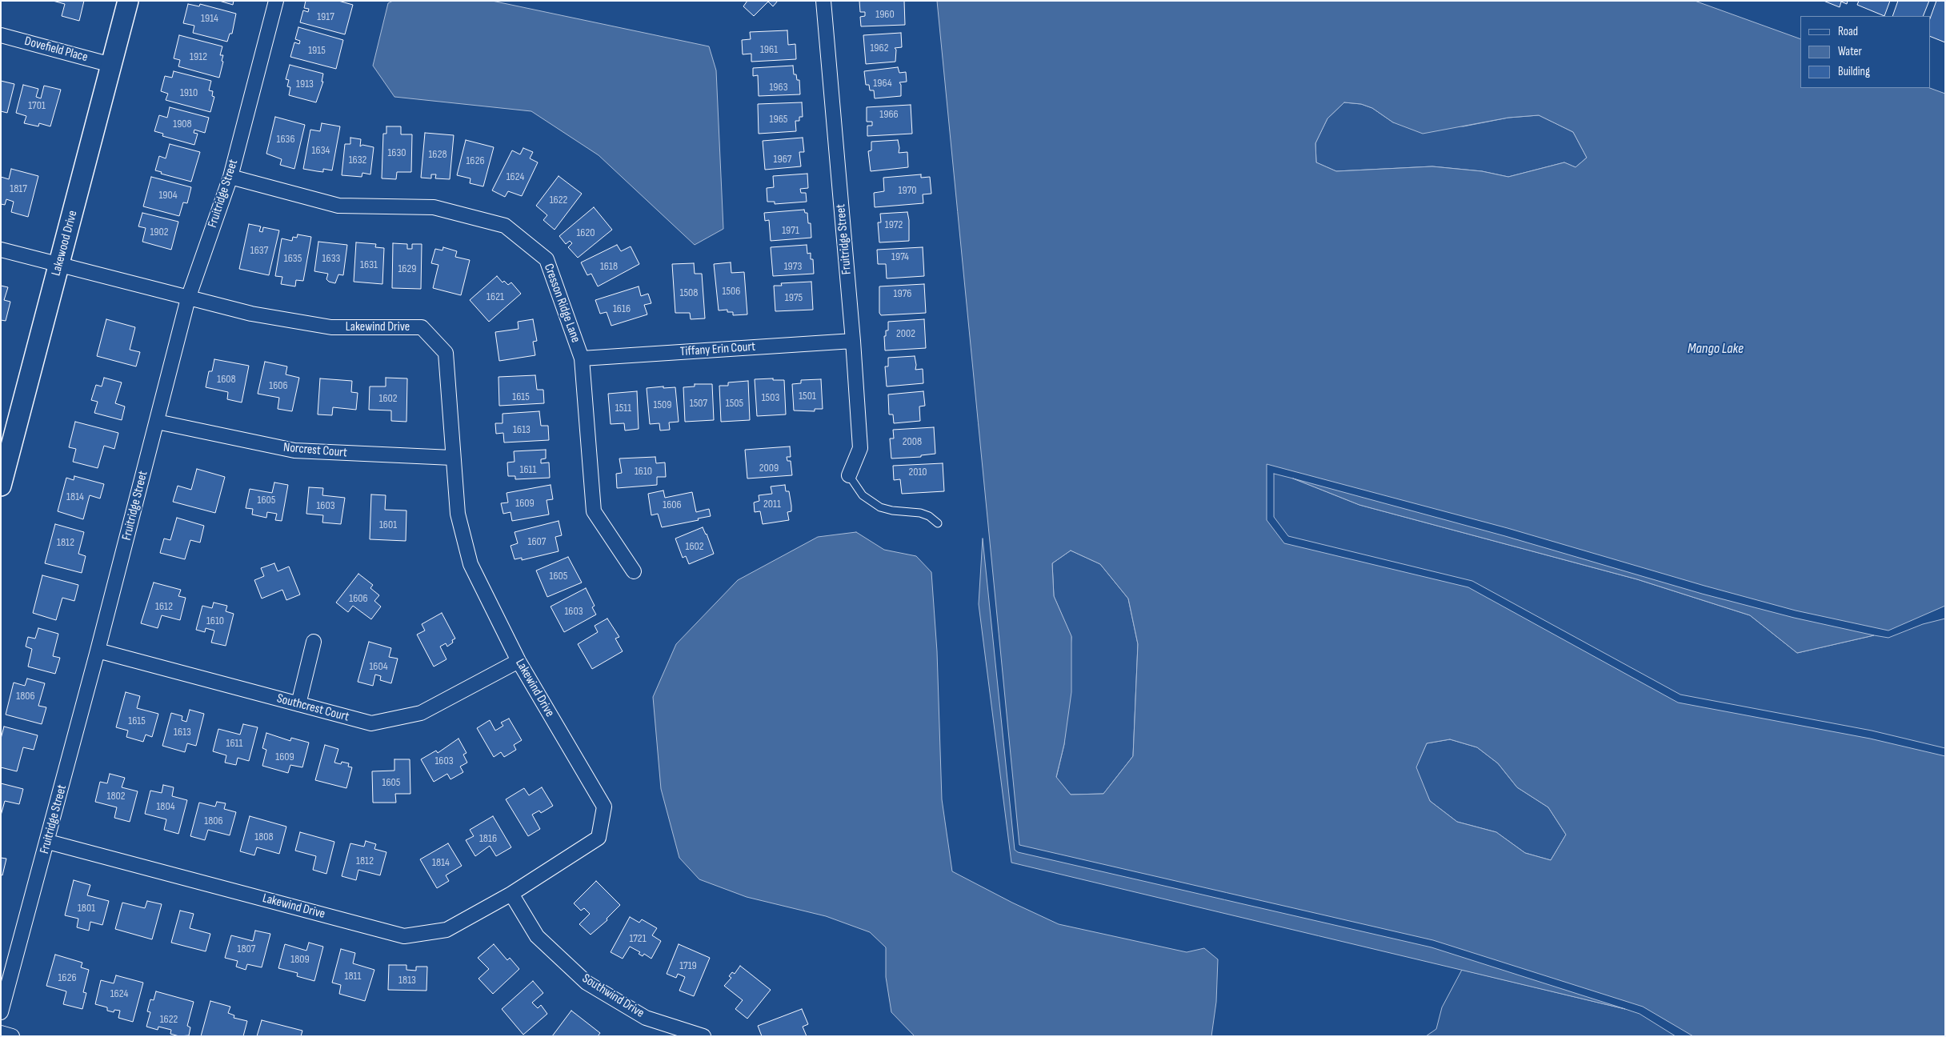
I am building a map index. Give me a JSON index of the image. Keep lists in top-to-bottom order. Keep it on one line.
{"streets":{"street":["Dovefield Place","Fruitridge Street","Lakewood Drive","Cresson Ridge Lane","Lakewind Drive","Tiffany Erin Court","Norcrest Court","Southcrest Court","Southwind Drive"]},"crossings":[["Dovefield Place","Lakewood Drive"],["Fruitridge Street","Cresson Ridge Lane"],["Fruitridge Street","Lakewind Drive"],["Fruitridge Street","Tiffany Erin Court"],["Fruitridge Street","Norcrest Court"],["Fruitridge Street","Southcrest Court"],["Lakewood Drive","Lakewind Drive"],["Cresson Ridge Lane","Tiffany Erin Court"],["Lakewind Drive","Norcrest Court"],["Lakewind Drive","Southcrest Court"],["Lakewind Drive","Southwind Drive"]],"water":["Mango Lake"],"house_numbers":["1960","1917","1914","1962","1961","1915","1912","1964","1913","1963","1910","1701","1966","1965","1908","1636","1634","1630","1628","1967","1632","1626","1624","1817","1970","1904","1622","1972","1971","1902","1620","1637","1974","1635","1633","1631","1618","1973","1629","1506","1508","1976","1621","1975","1616","2002","1608","1606","1501","1615","1503","1602","1507","1505","1509","1511","1613","2008","2009","1611","1610","2010","1814","1605","1609","2011","1606","1603","1601","1607","1812","1602","1605","1606","1612","1603","1610","1604","1806","1615","1613","1611","1609","1603","1605","1802","1804","1806","1808","1816","1812","1814","1801","1721","1807","1809","1719","1811","1626","1813","1624","1622"],"legend":["Road","Water","Building"]}
